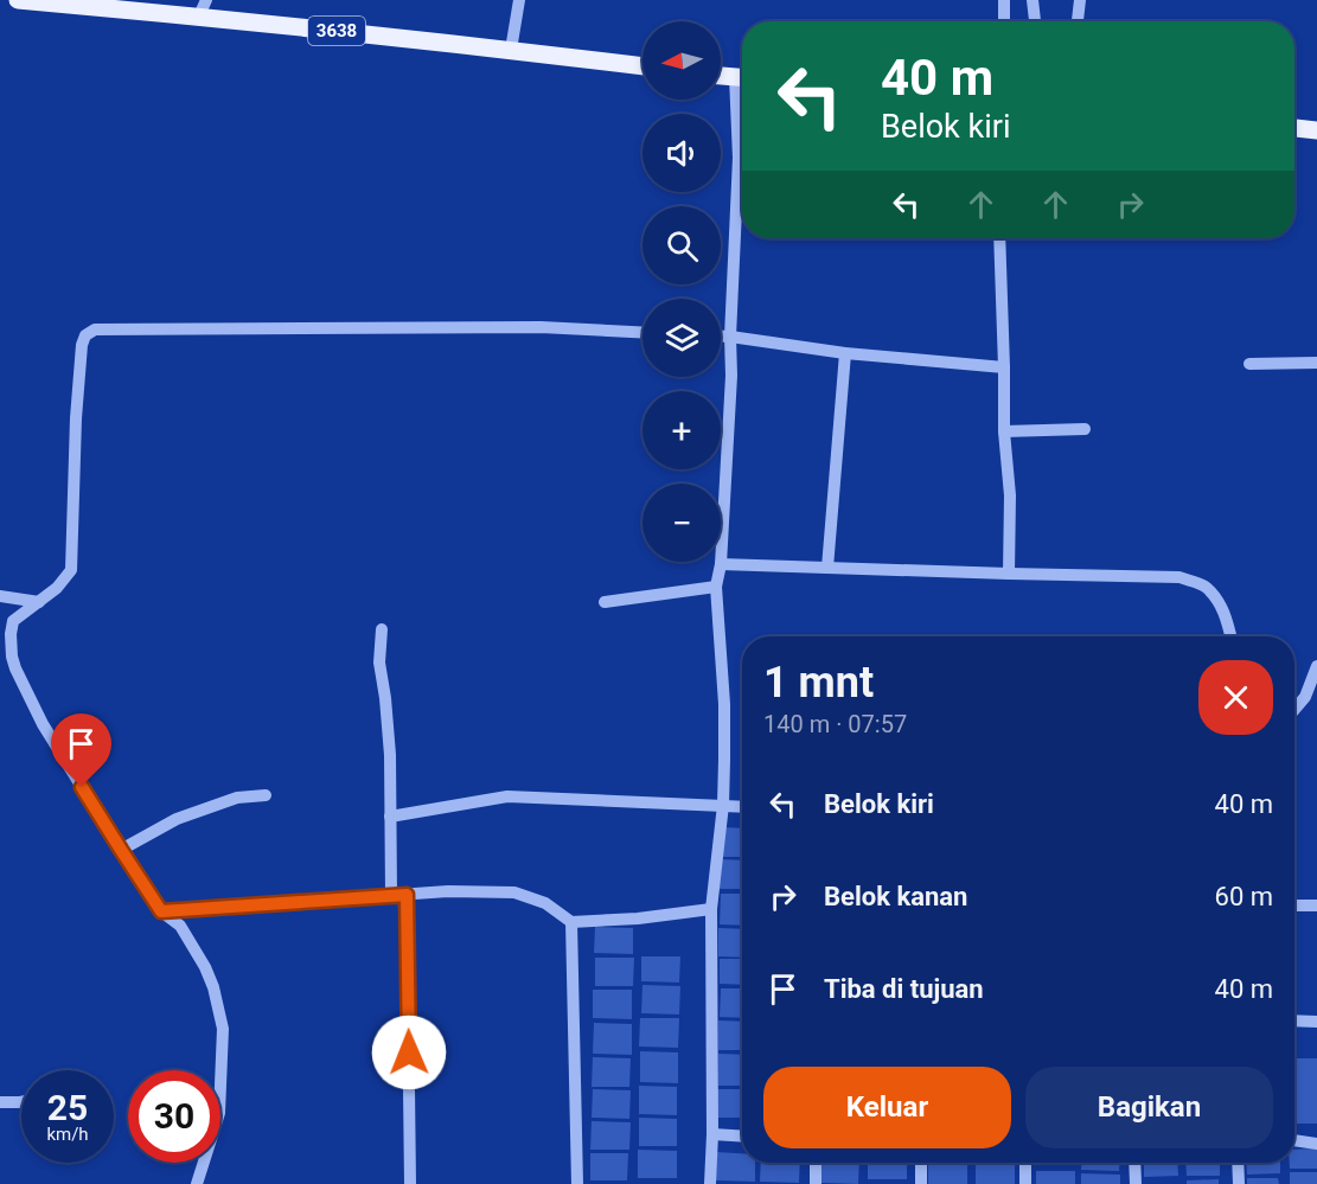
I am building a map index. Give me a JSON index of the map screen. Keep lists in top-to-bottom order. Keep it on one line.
{"streets":{"main road":["3638"]},"north":"left","page":{"map_buttons":["+","−"],"turn":["40 m","Belok kiri"],"heading":["1 mnt","140 m · 07:57"],"list":[{"name":"Belok kiri","value":"40 m"},{"name":"Belok kanan","value":"60 m"},{"name":"Tiba di tujuan","value":"40 m"}],"buttons":["Keluar","Bagikan"],"speed":"25 km/h","limit":"30"}}
